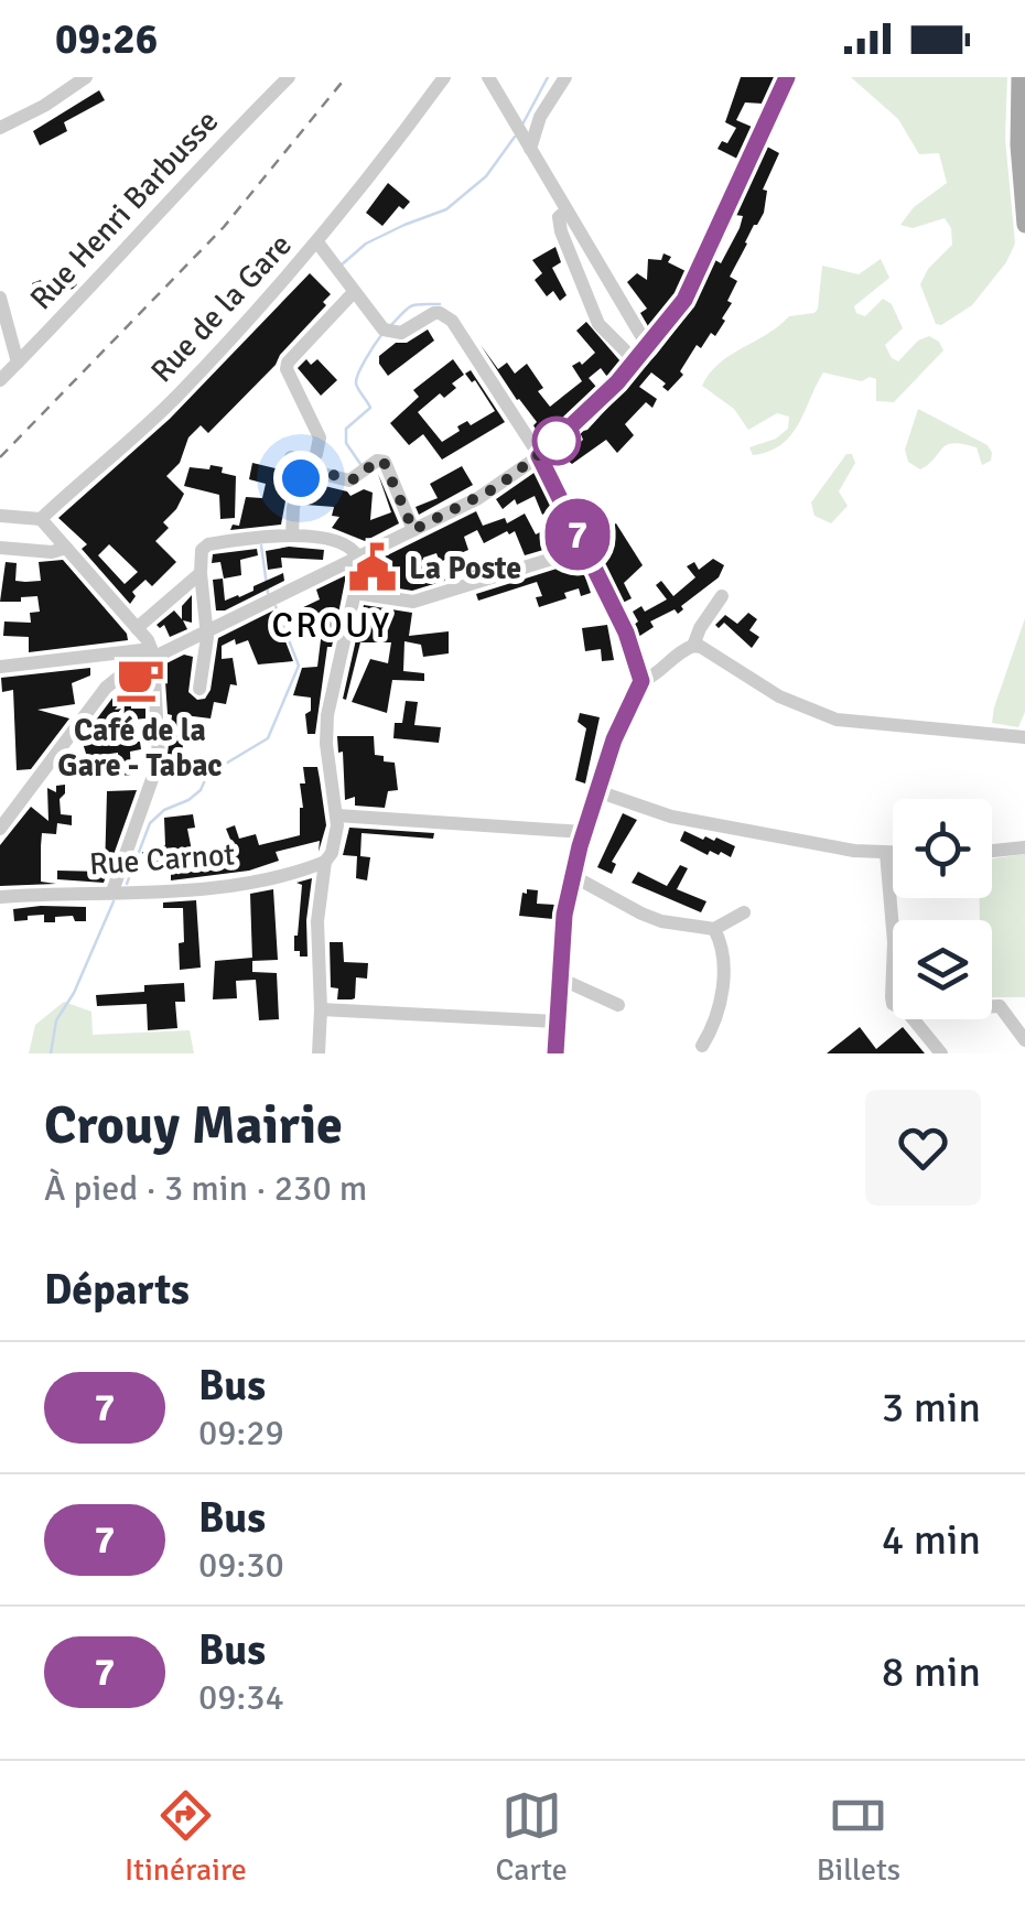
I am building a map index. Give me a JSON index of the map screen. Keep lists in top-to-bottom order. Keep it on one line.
{"streets":{"street":["Rue Henri Barbusse","Rue de la Gare","Rue Carnot"]},"districts":["CROUY"],"places":{"public building":["La Poste"],"cafe":["Café de la Gare - Tabac"]},"lines":["bus line 7"],"page":{"status":"09:26","on_map":"7","heading":[["Crouy Mairie","À pied · 3 min · 230 m"],"Départs"],"list":[{"mark":"7","name":"Bus","note":"09:29","value":"3 min"},{"mark":"7","name":"Bus","note":"09:30","value":"4 min"},{"mark":"7","name":"Bus","note":"09:34","value":"8 min"}],"tabs":["Itinéraire","Carte","Billets"]}}
